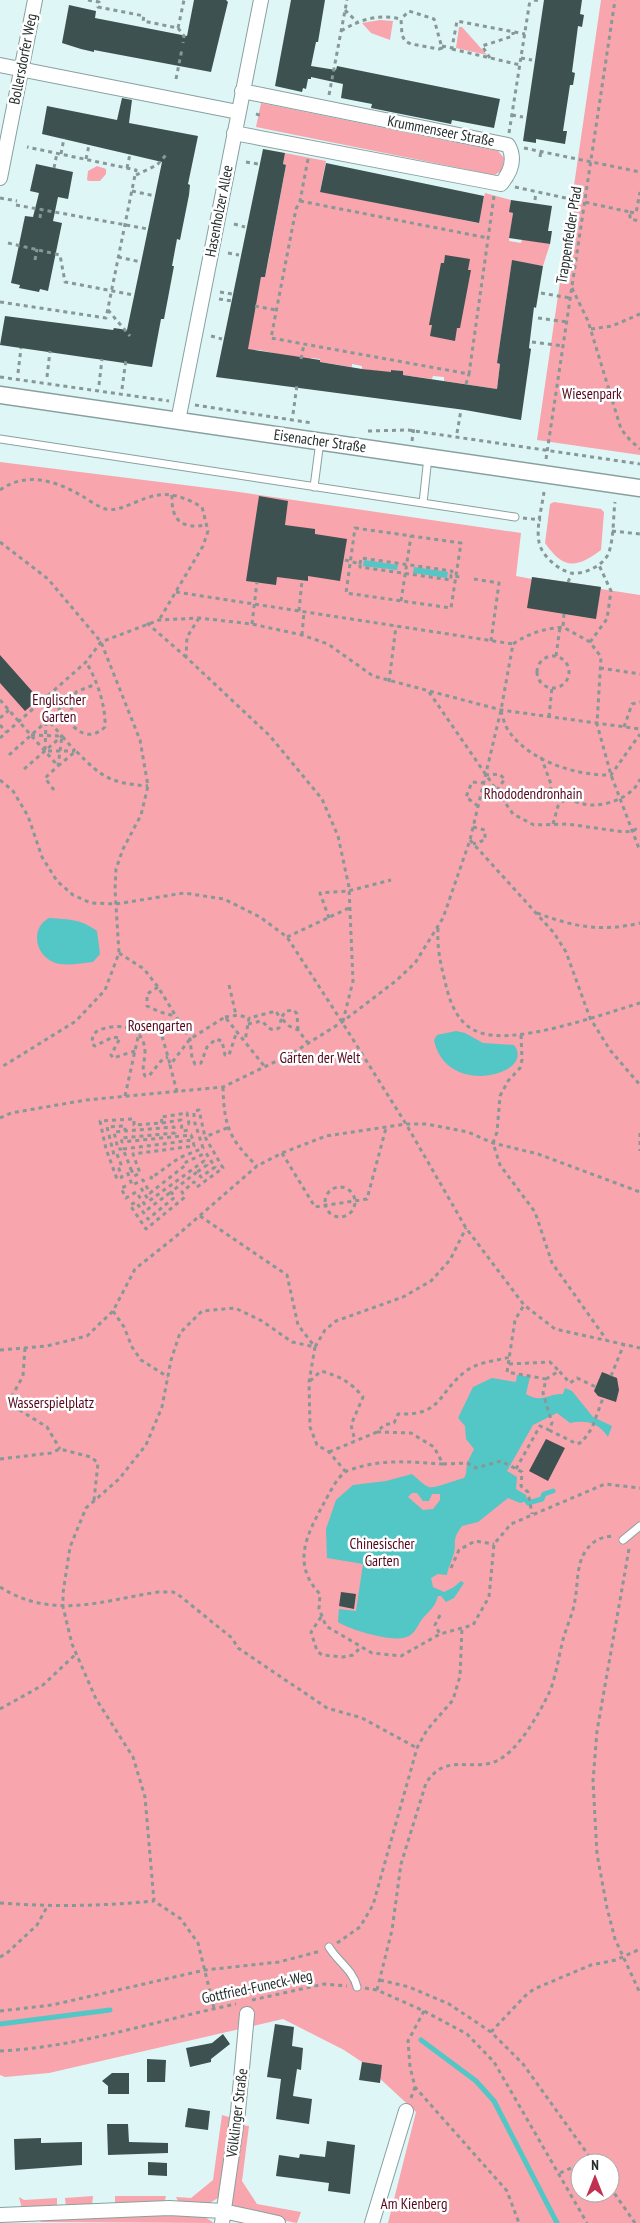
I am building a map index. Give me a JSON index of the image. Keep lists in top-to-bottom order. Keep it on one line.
{"streets":{"street":["Bollersdorfer Weg","Krummenseer Straße","Hasenholzer Allee","Eisenacher Straße","Völklinger Straße"],"path":["Trappenfelder Pfad","Gottfried-Funeck-Weg"]},"crossings":[["Krummenseer Straße","Hasenholzer Allee"],["Hasenholzer Allee","Eisenacher Straße"],["Trappenfelder Pfad","Eisenacher Straße"],["Gottfried-Funeck-Weg","Völklinger Straße"]],"parks":["Wiesenpark","Englischer Garten","Rhododendronhain","Rosengarten","Gärten der Welt","Wasserspielplatz","Chinesischer Garten","Am Kienberg"],"north":"top"}
